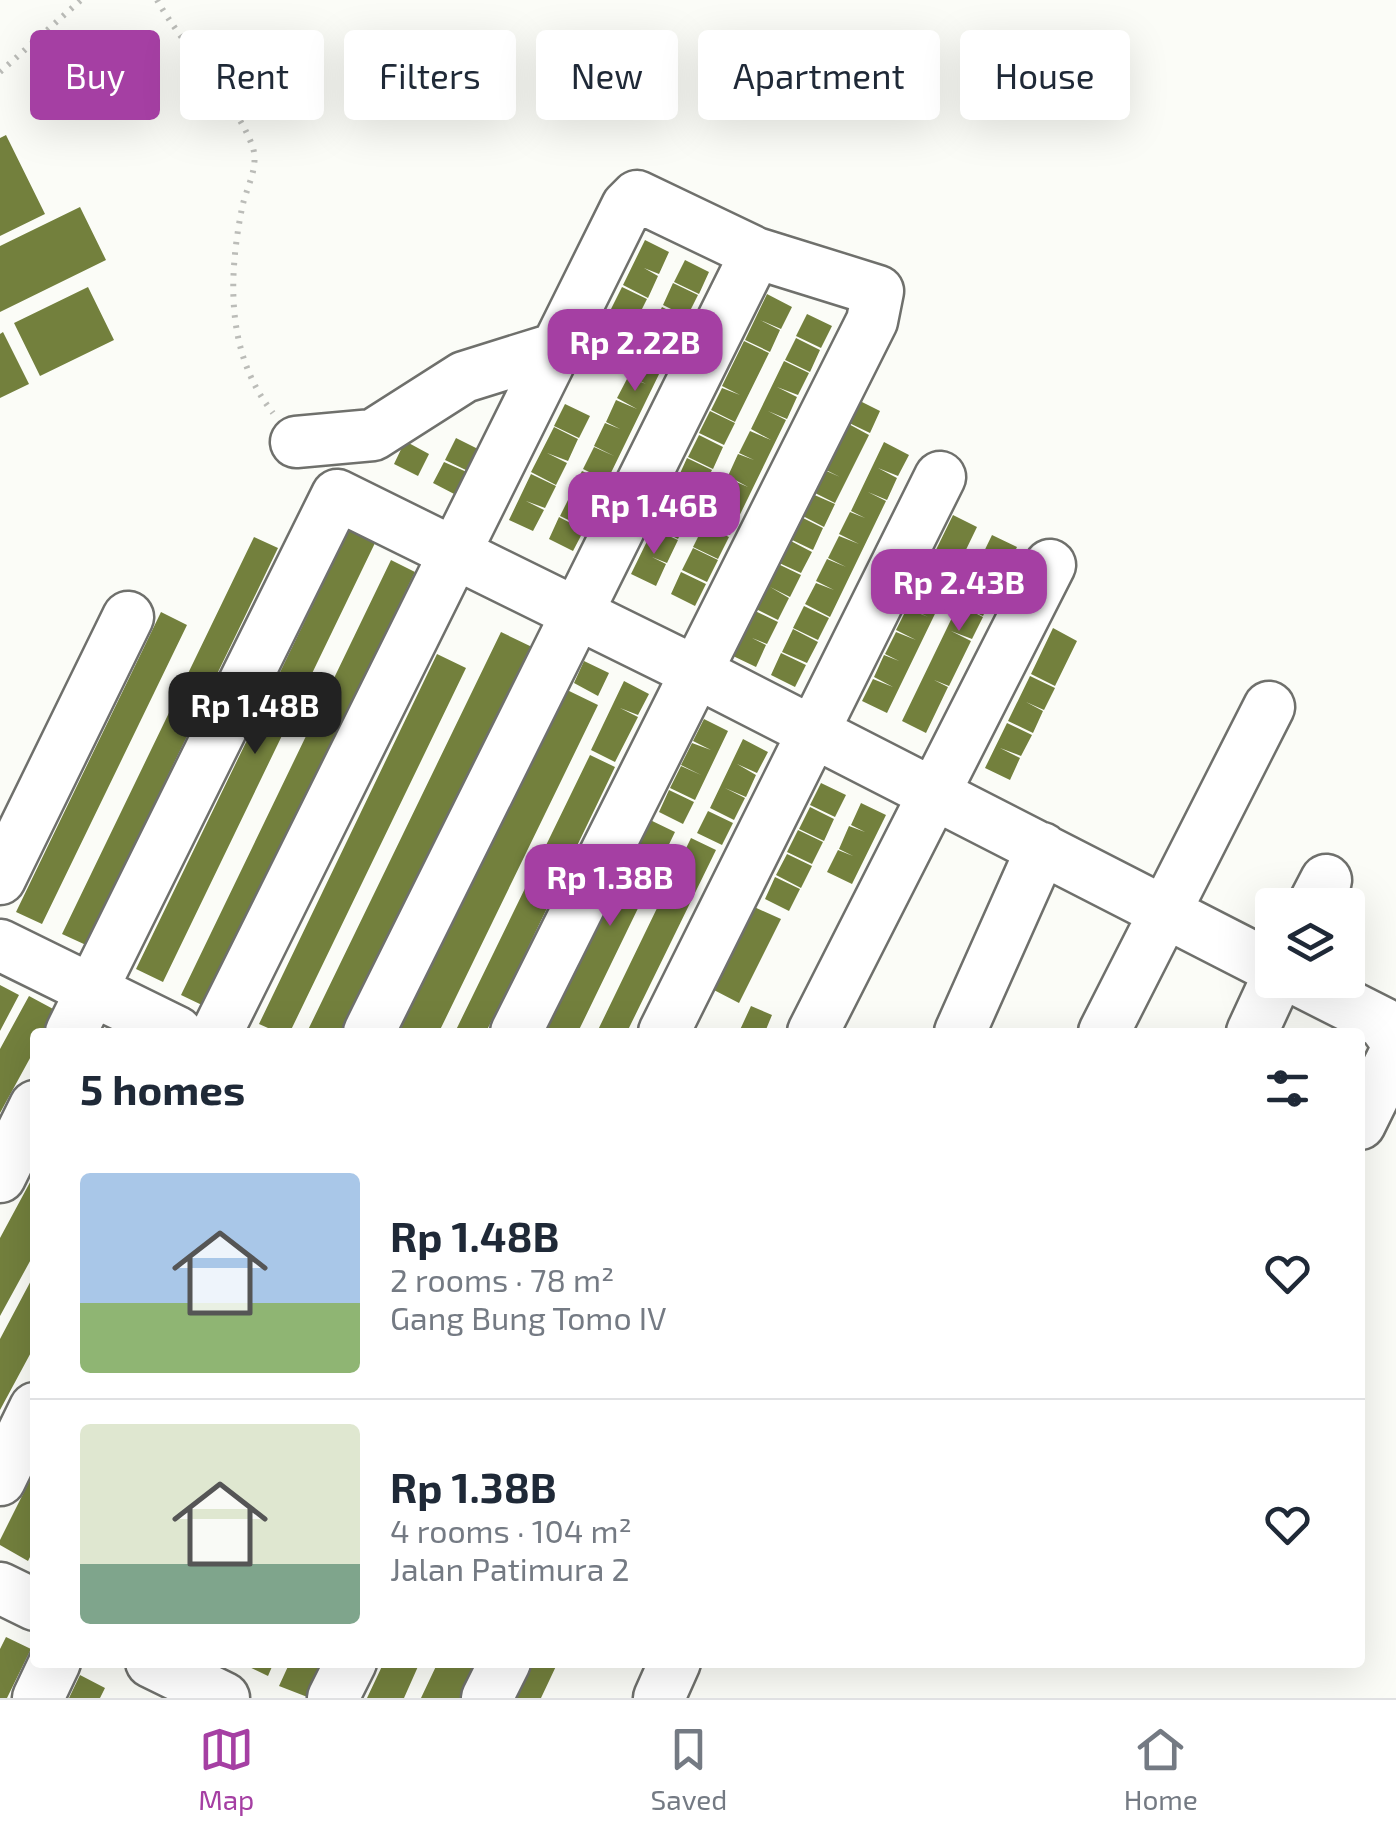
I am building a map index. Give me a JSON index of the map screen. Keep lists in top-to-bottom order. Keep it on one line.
{"page":{"chip":["Buy","Rent","Filters","New","Apartment","House"],"price":["Rp 2.22B","Rp 1.46B","Rp 2.43B","Rp 1.48B","Rp 1.38B"],"heading":"5 homes","list":[{"name":"Rp 1.48B","note":"2 rooms · 78 m² · Gang Bung Tomo IV"},{"name":"Rp 1.38B","note":"4 rooms · 104 m² · Jalan Patimura 2"}],"tabs":["Map","Saved","Home"]}}
